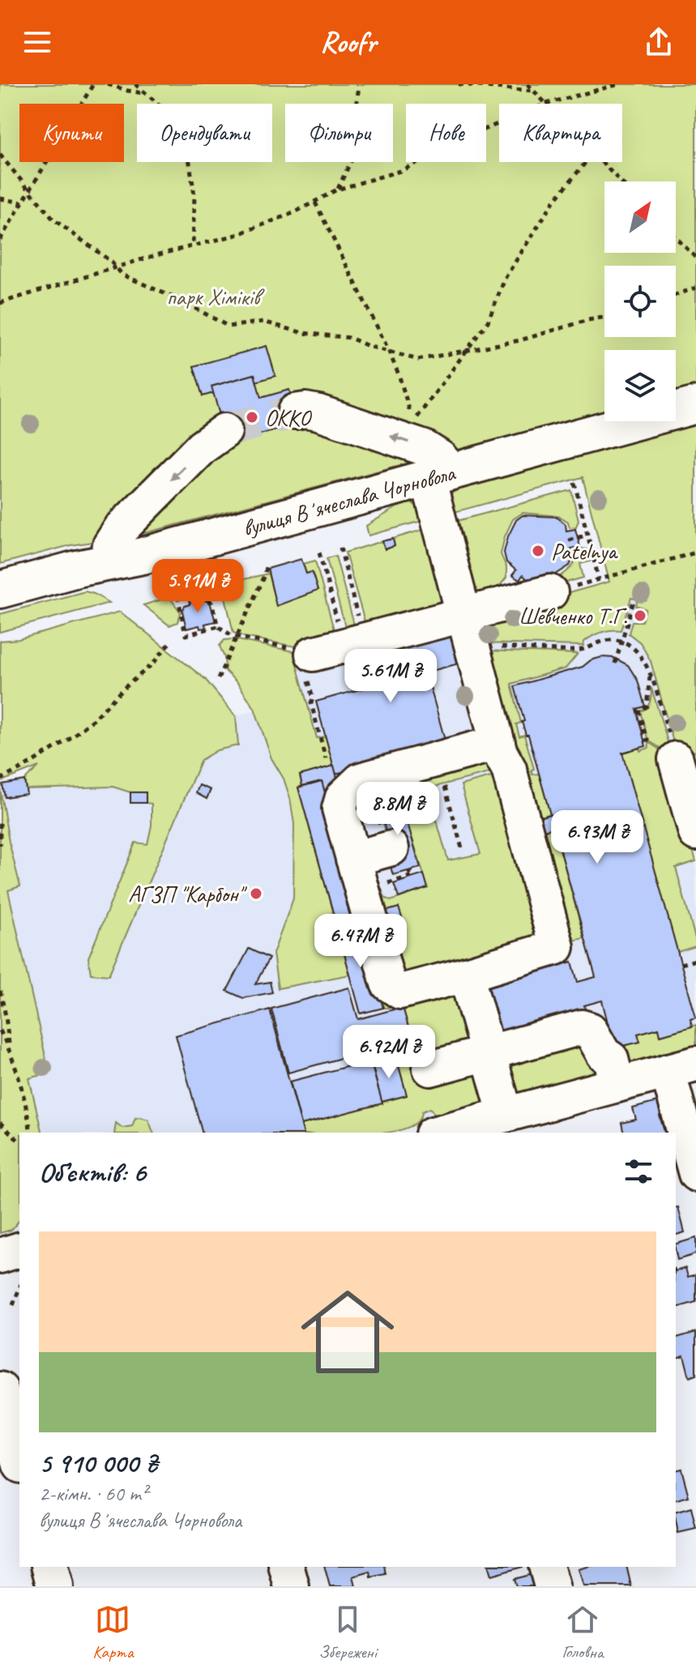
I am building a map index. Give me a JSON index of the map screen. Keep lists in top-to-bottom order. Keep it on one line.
{"streets":{"main road":["вулиця Вʼячеслава Чорновола"]},"parks":["парк Хіміків"],"places":["ОККО","Patelnya","Шевченко Т.Г.","АГЗП \"Карбон\""],"north":"top right","page":{"header":"Roofr","chip":["Купити","Орендувати","Фільтри","Нове","Квартира"],"price":["5.91M ₴","5.61M ₴","8.8M ₴","6.93M ₴","6.47M ₴","6.92M ₴"],"heading":"Об’єктів: 6","list":[{"name":"5 910 000 ₴","note":"2-кімн. · 60 m² · вулиця Вʼячеслава Чорновола"}],"tabs":["Карта","Збережені","Головна"]}}
